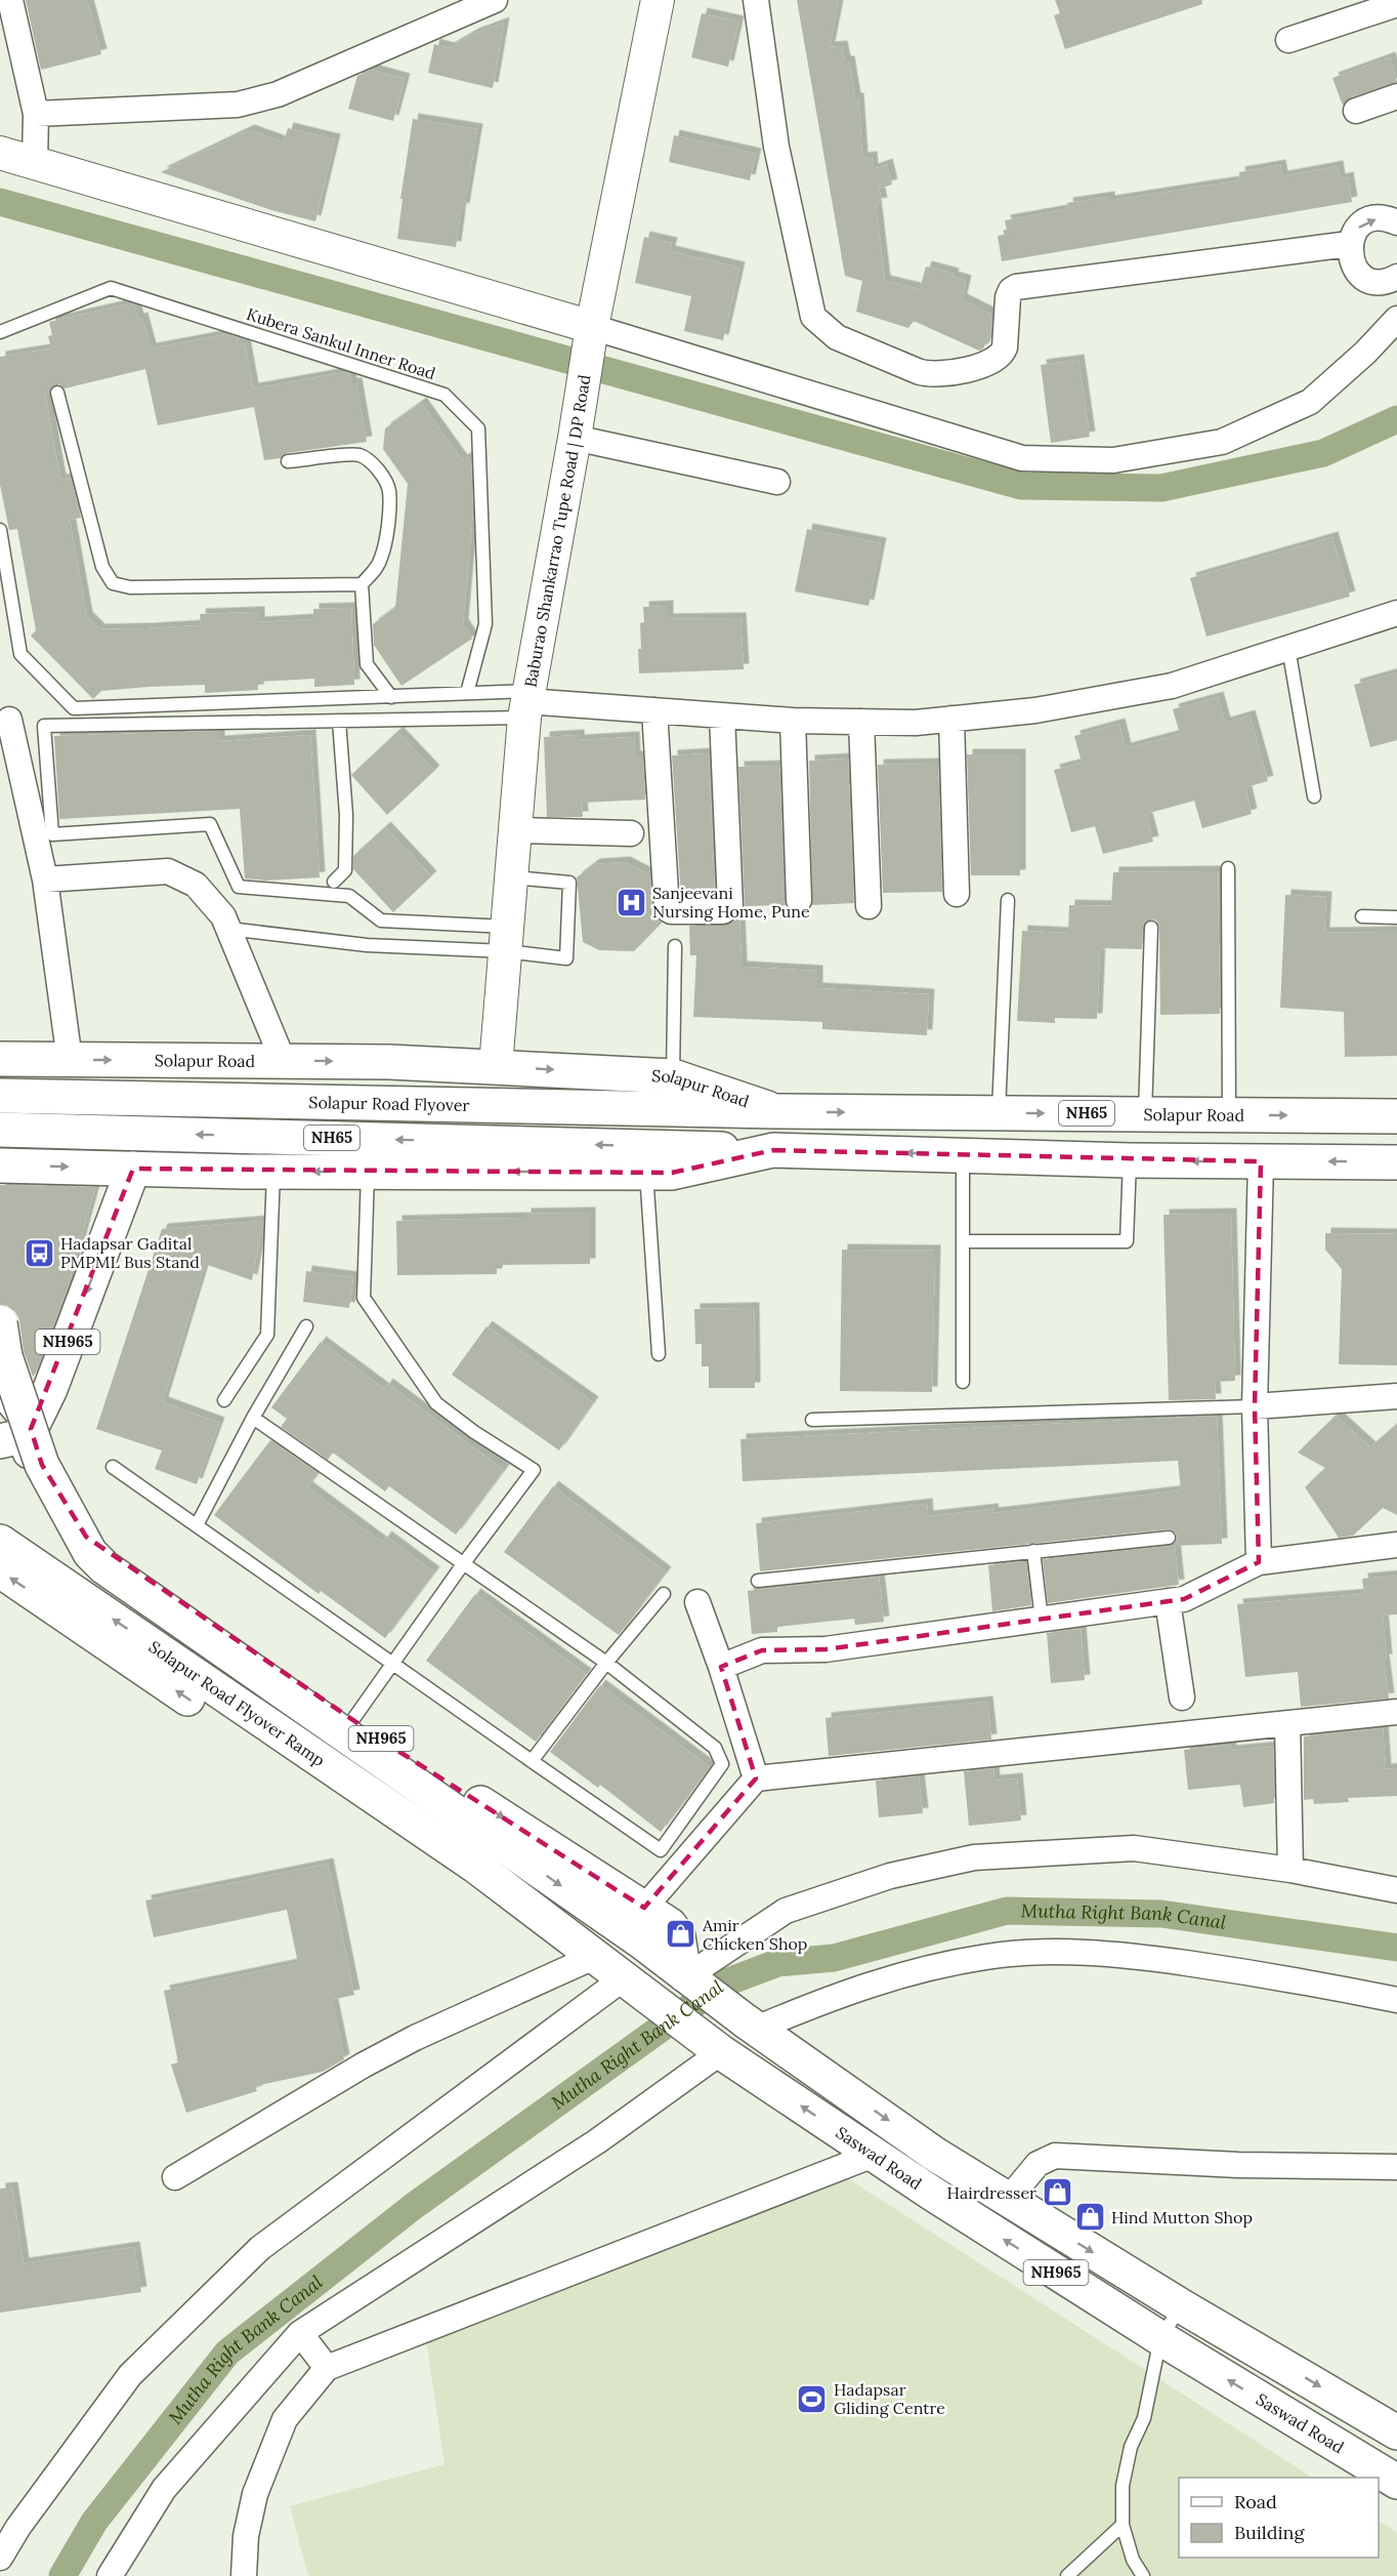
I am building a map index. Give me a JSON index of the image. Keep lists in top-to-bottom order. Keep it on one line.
{"streets":{"main road":["Solapur Road","Solapur Road Flyover","NH65","NH965","Solapur Road Flyover Ramp","Saswad Road"],"street":["Baburao Shankarrao Tupe Road | DP Road"],"lane":["Kubera Sankul Inner Road"]},"crossings":[["Baburao Shankarrao Tupe Road | DP Road","Solapur Road"],["Solapur Road","Solapur Road Flyover"],["NH965","Solapur Road Flyover Ramp"],["NH965","Saswad Road"],["Solapur Road Flyover Ramp","Saswad Road"]],"water":["Mutha Right Bank Canal"],"places":{"hospital":["Sanjeevani Nursing Home, Pune"],"bus stop":["Hadapsar Gadital PMPML Bus Stand"],"shop":["Amir Chicken Shop","Hairdresser","Hind Mutton Shop"],"sports":["Hadapsar Gliding Centre"]},"legend":["Road","Building"]}
